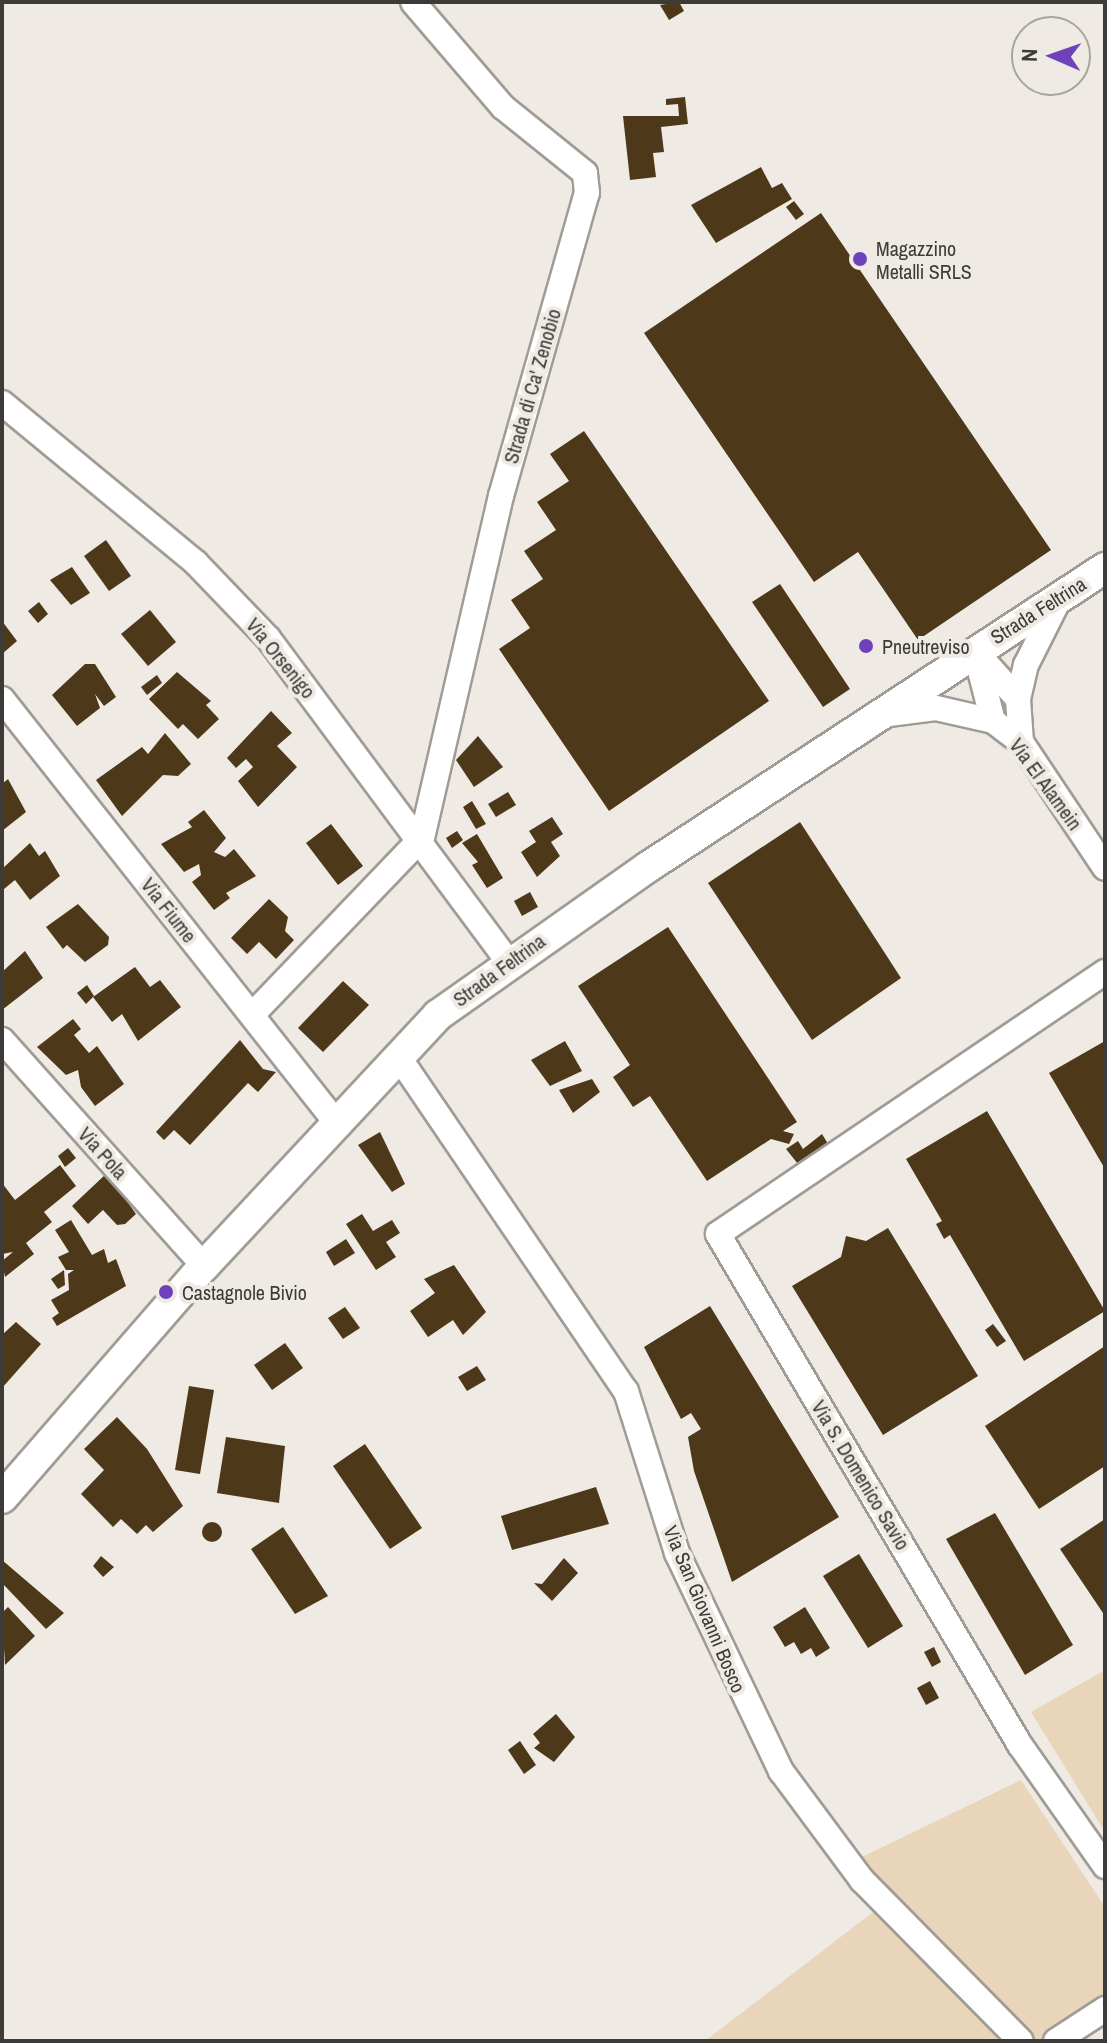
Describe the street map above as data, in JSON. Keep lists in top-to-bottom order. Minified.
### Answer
{"streets":{"main road":["Strada Feltrina"],"street":["Strada di Ca' Zenobio","Via Orsenigo","Via El Alamein","Via Fiume","Via Pola","Via S. Domenico Savio","Via San Giovanni Bosco"]},"crossings":[["Strada di Ca' Zenobio","Via Orsenigo"],["Strada Feltrina","Via Orsenigo"],["Strada Feltrina","Via El Alamein"],["Strada Feltrina","Via Fiume"],["Strada Feltrina","Via Pola"],["Strada Feltrina","Via San Giovanni Bosco"]],"places":["Magazzino Metalli SRLS","Pneutreviso","Castagnole Bivio"],"north":"left"}
